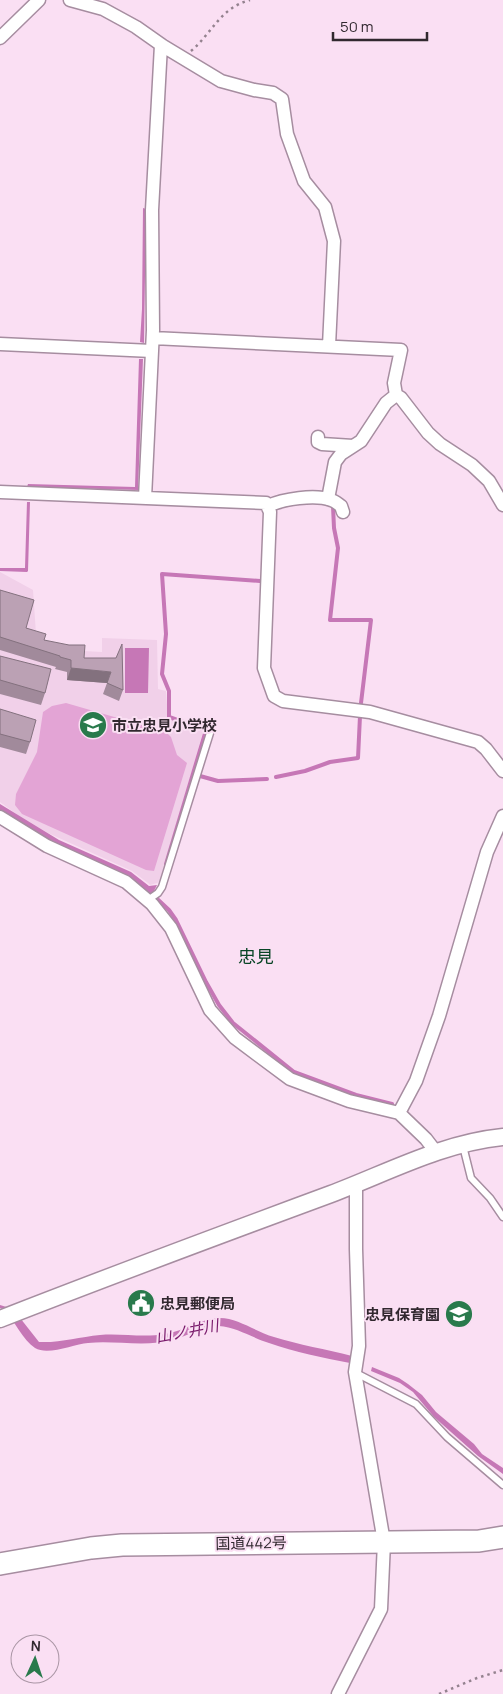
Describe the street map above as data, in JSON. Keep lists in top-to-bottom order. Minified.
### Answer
{"streets":{"highway":["国道442号"]},"districts":["忠見"],"water":["山ノ井川"],"places":{"school or university":["市立忠見小学校","忠見保育園"],"public building":["忠見郵便局"]},"scale_bar":"50 m","north":"top"}
